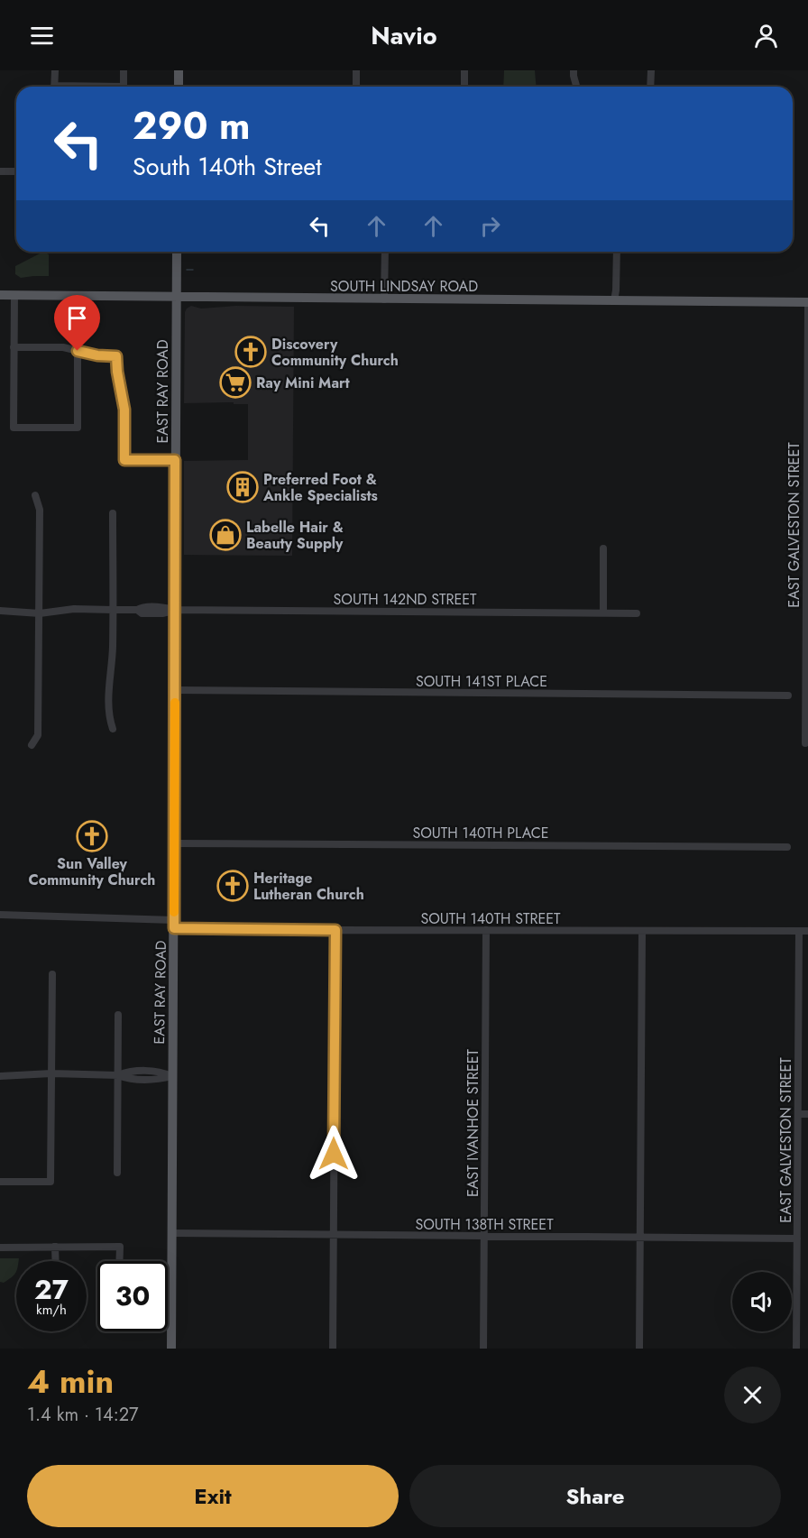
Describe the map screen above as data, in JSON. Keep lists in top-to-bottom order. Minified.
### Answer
{"streets":{"main road":["SOUTH LINDSAY ROAD","EAST RAY ROAD"],"street":["EAST GALVESTON STREET","SOUTH 142ND STREET","SOUTH 141ST PLACE","SOUTH 140TH PLACE","SOUTH 140TH STREET","EAST IVANHOE STREET","SOUTH 138TH STREET"]},"crossings":[["SOUTH LINDSAY ROAD","EAST RAY ROAD"],["SOUTH LINDSAY ROAD","EAST GALVESTON STREET"],["EAST RAY ROAD","SOUTH 142ND STREET"],["EAST RAY ROAD","SOUTH 141ST PLACE"],["EAST RAY ROAD","SOUTH 140TH PLACE"],["EAST RAY ROAD","SOUTH 140TH STREET"],["EAST RAY ROAD","SOUTH 138TH STREET"],["EAST GALVESTON STREET","SOUTH 140TH STREET"],["EAST GALVESTON STREET","SOUTH 138TH STREET"],["SOUTH 140TH STREET","EAST IVANHOE STREET"],["EAST IVANHOE STREET","SOUTH 138TH STREET"]],"places":{"church":["Discovery Community Church","Sun Valley Community Church","Heritage Lutheran Church"],"supermarket":["Ray Mini Mart"],"building":["Preferred Foot & Ankle Specialists"],"shop":["Labelle Hair & Beauty Supply"]},"page":{"header":"Navio","turn":["290 m","South 140th Street"],"speed":"27 km/h","limit":"30","heading":["4 min","1.4 km · 14:27"],"buttons":["Exit","Share"]}}
